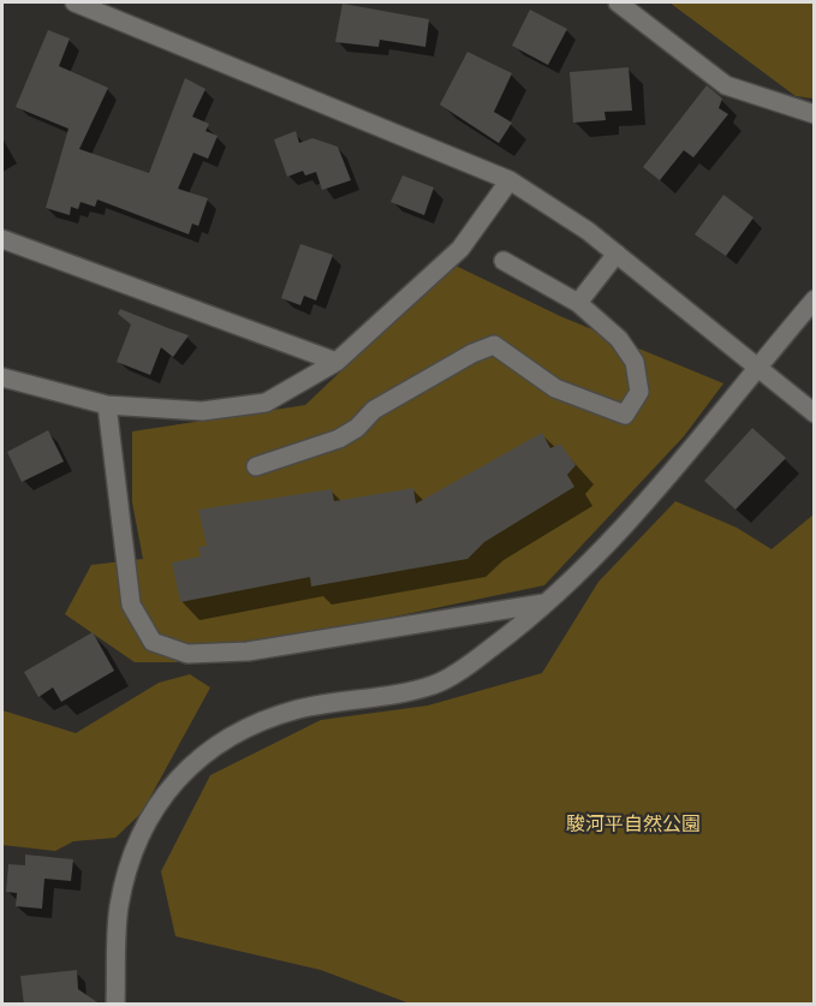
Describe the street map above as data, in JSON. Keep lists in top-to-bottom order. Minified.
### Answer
{"parks":["駿河平自然公園"]}
